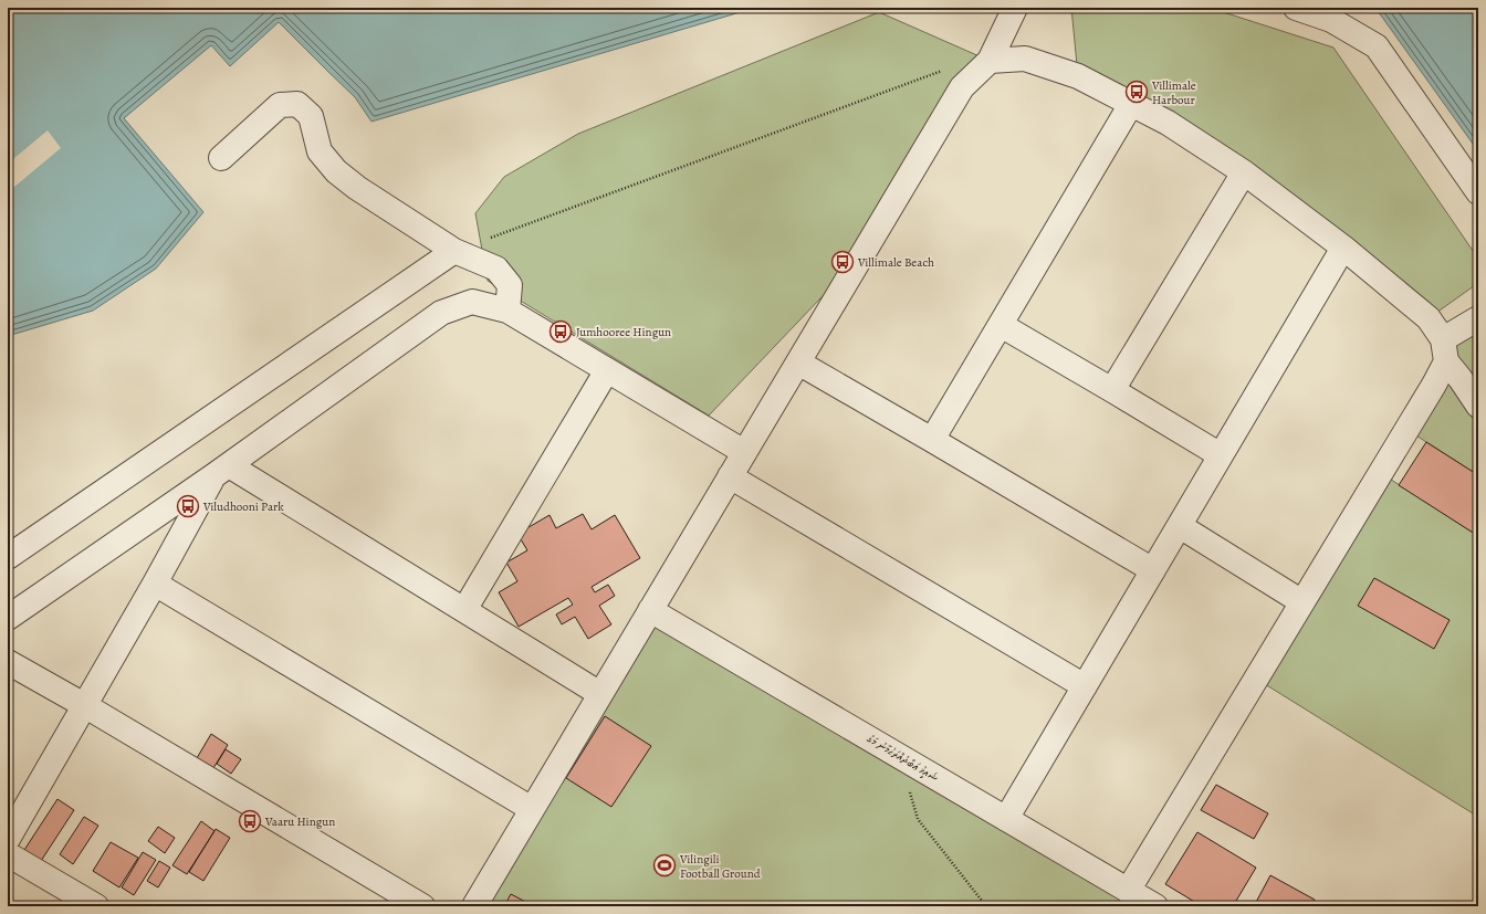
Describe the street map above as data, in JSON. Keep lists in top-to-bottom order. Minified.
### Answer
{"streets":{"street":["ޝައިިޚު ޢަބްދުއްރަޙުމާނު މަގު"]},"places":{"bus stop":["Villimale Harbour","Villimale Beach","Jumhooree Hingun","Viludhooni Park","Vaaru Hingun"],"sports":["Vilingili Football Ground"]}}
